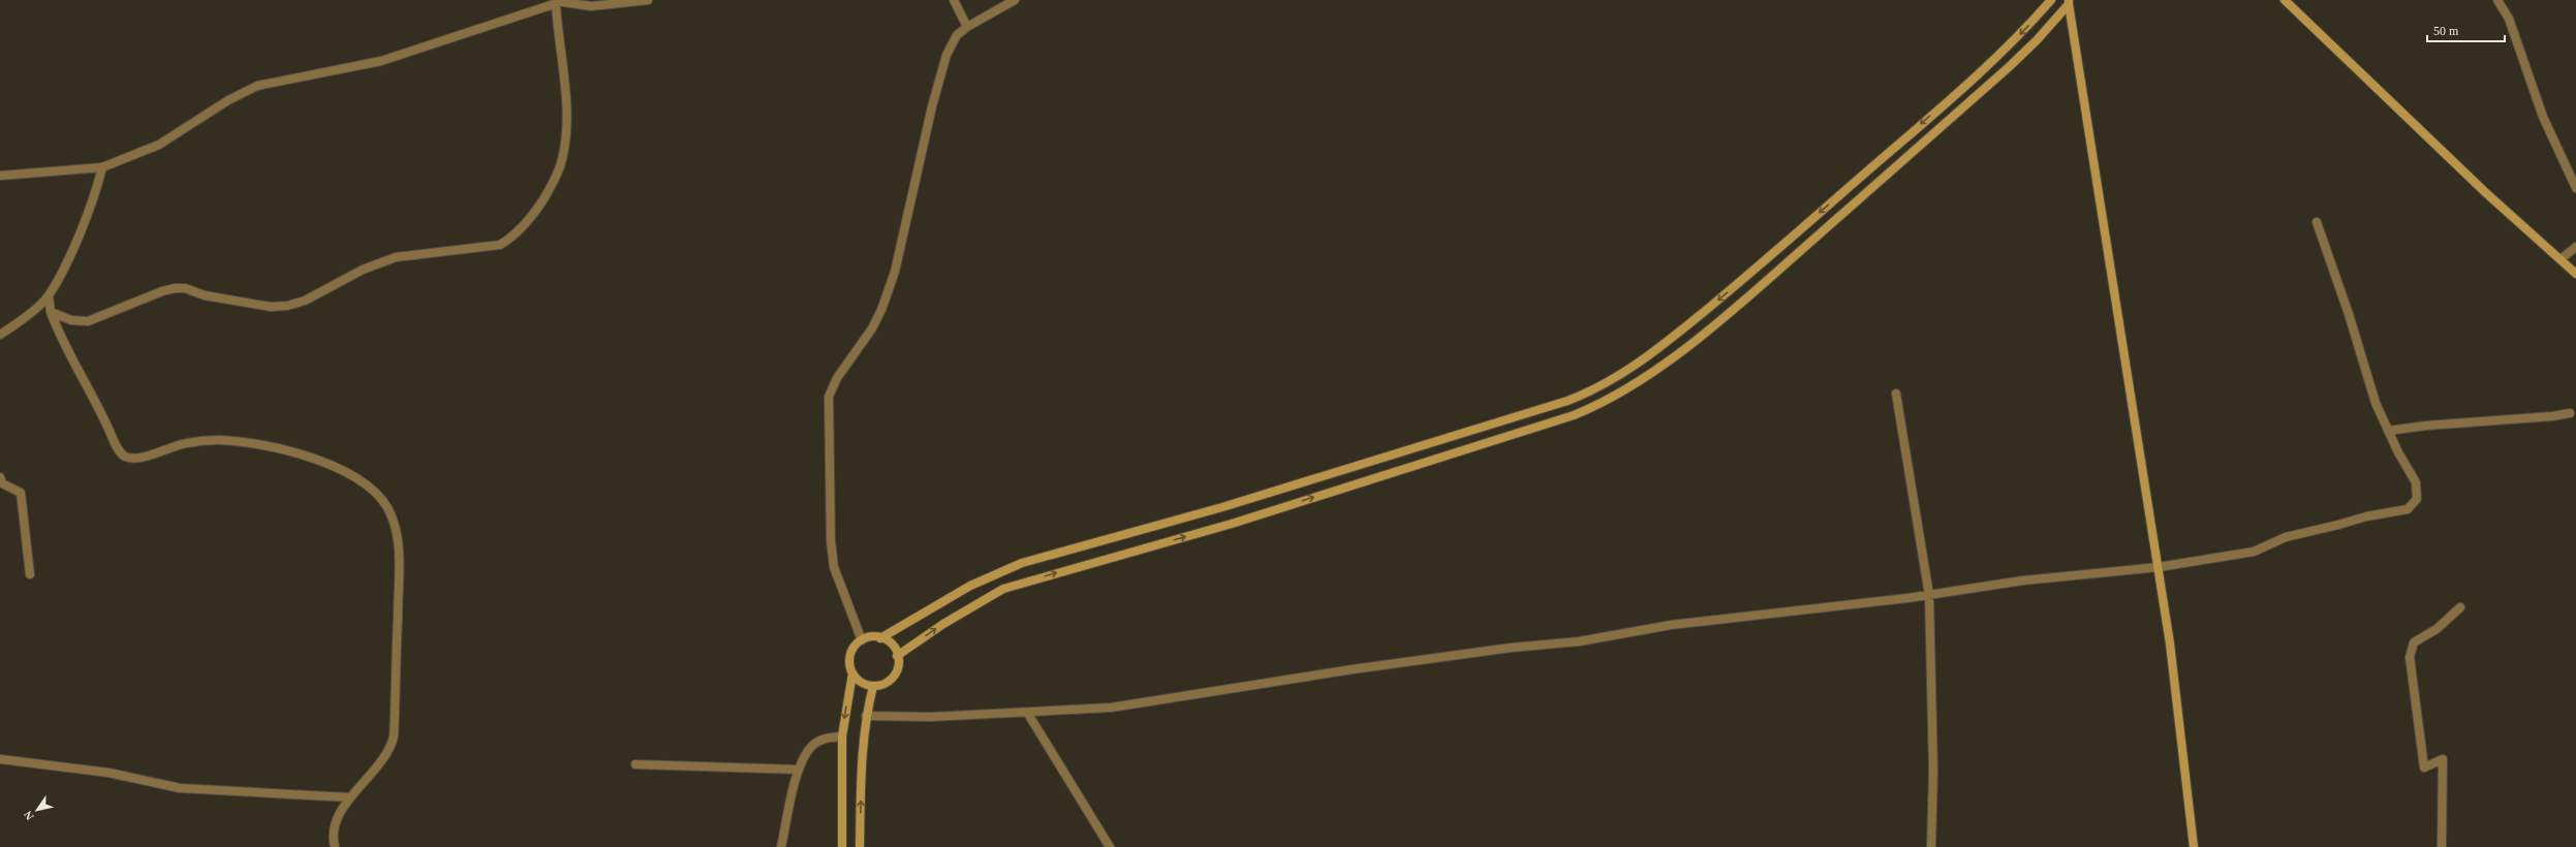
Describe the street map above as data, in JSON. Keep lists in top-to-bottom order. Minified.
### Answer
{"scale_bar":"50 m","north":"bottom left"}
